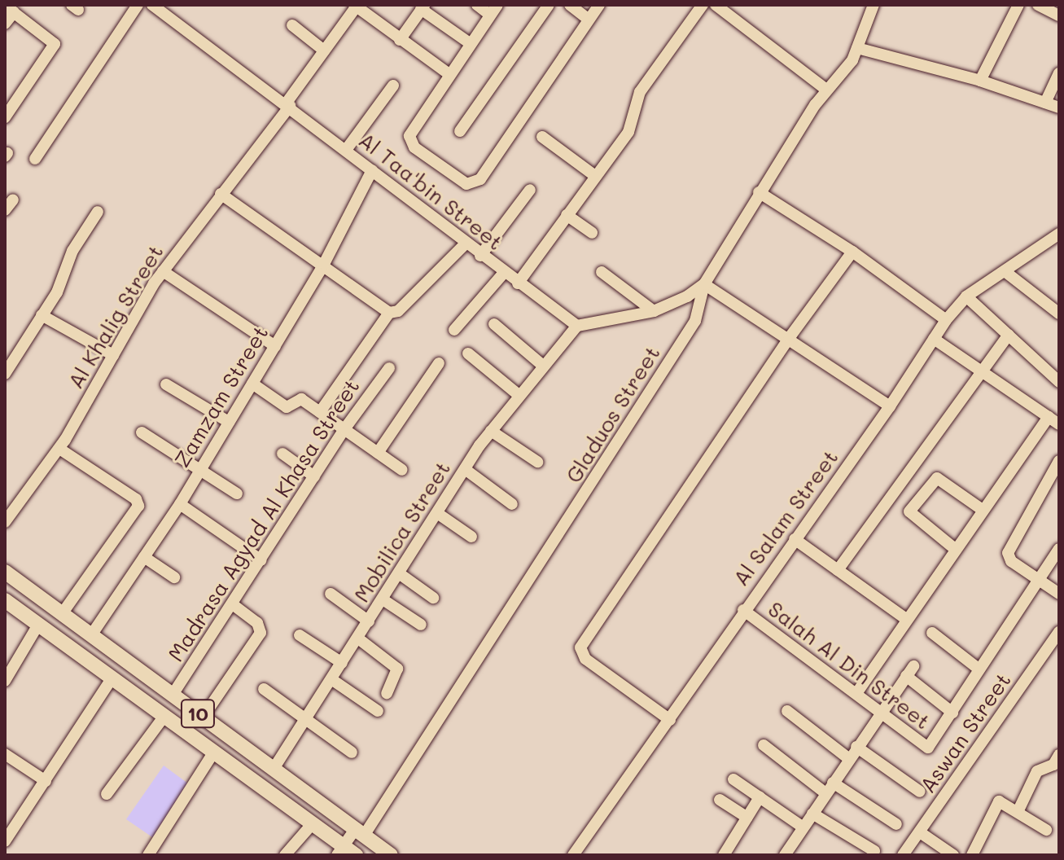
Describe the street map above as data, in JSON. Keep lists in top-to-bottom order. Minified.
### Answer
{"streets":{"main road":["10"],"street":["Al Taa'bin Street","Al Khalig Street","Zamzam Street","Gladuos Street","Al Salam Street","Madrasa Agyad Al Khasa Street","Mobilica Street","Salah Al Din Street","Aswan Street"]},"crossings":[["Al Taa'bin Street","Al Khalig Street"],["Al Taa'bin Street","Zamzam Street"],["Al Taa'bin Street","Mobilica Street"],["Zamzam Street","10"],["Gladuos Street","10"],["Al Salam Street","Salah Al Din Street"],["Madrasa Agyad Al Khasa Street","10"],["Mobilica Street","10"]]}
